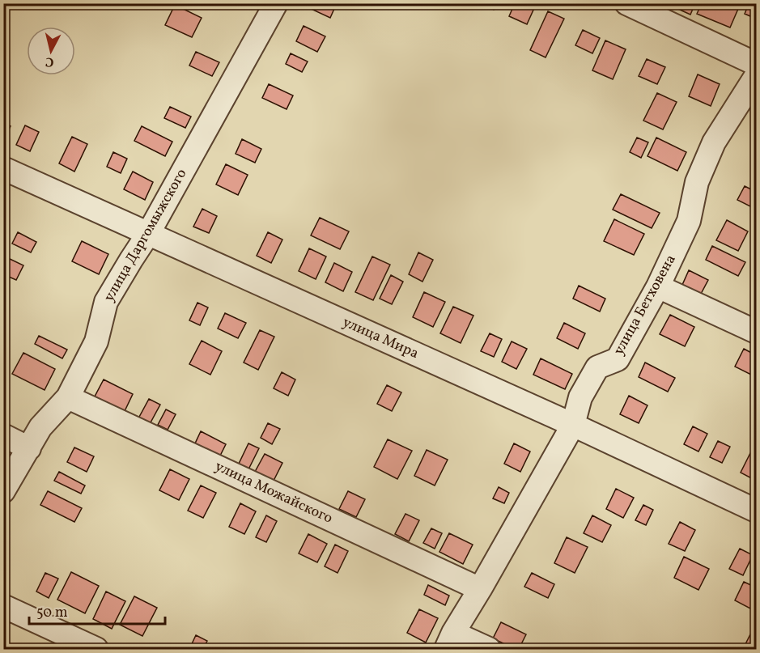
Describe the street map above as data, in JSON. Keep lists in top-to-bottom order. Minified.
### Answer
{"streets":{"street":["улица Даргомыжского","улица Бетховена","улица Мира","улица Можайского"]},"crossings":[["улица Даргомыжского","улица Мира"],["улица Даргомыжского","улица Можайского"],["улица Бетховена","улица Мира"],["улица Бетховена","улица Можайского"]],"scale_bar":"50 m","north":"bottom"}
